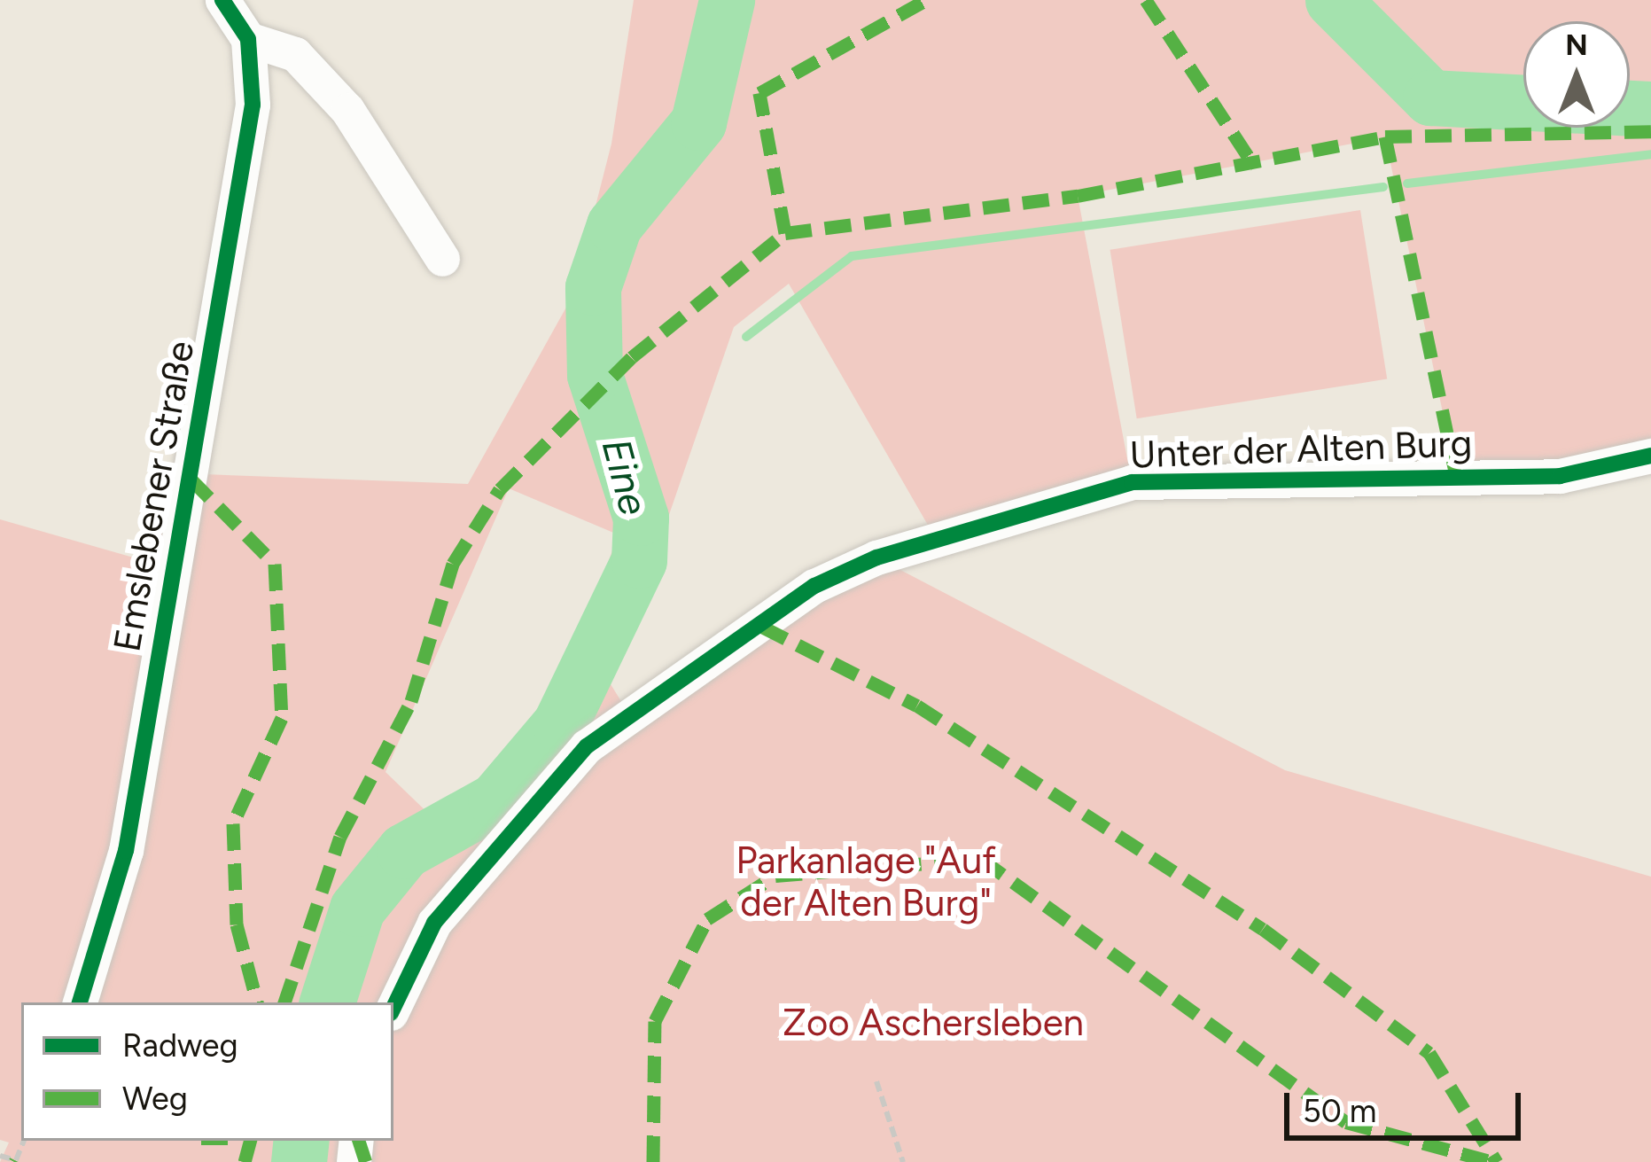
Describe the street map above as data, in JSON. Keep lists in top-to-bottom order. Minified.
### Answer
{"streets":{"street":["Unter der Alten Burg","Emslebener Straße"]},"water":["Eine"],"parks":["Parkanlage \"Auf der Alten Burg\"","Zoo Aschersleben"],"legend":["Radweg","Weg"],"scale_bar":"50 m","north":"top"}
